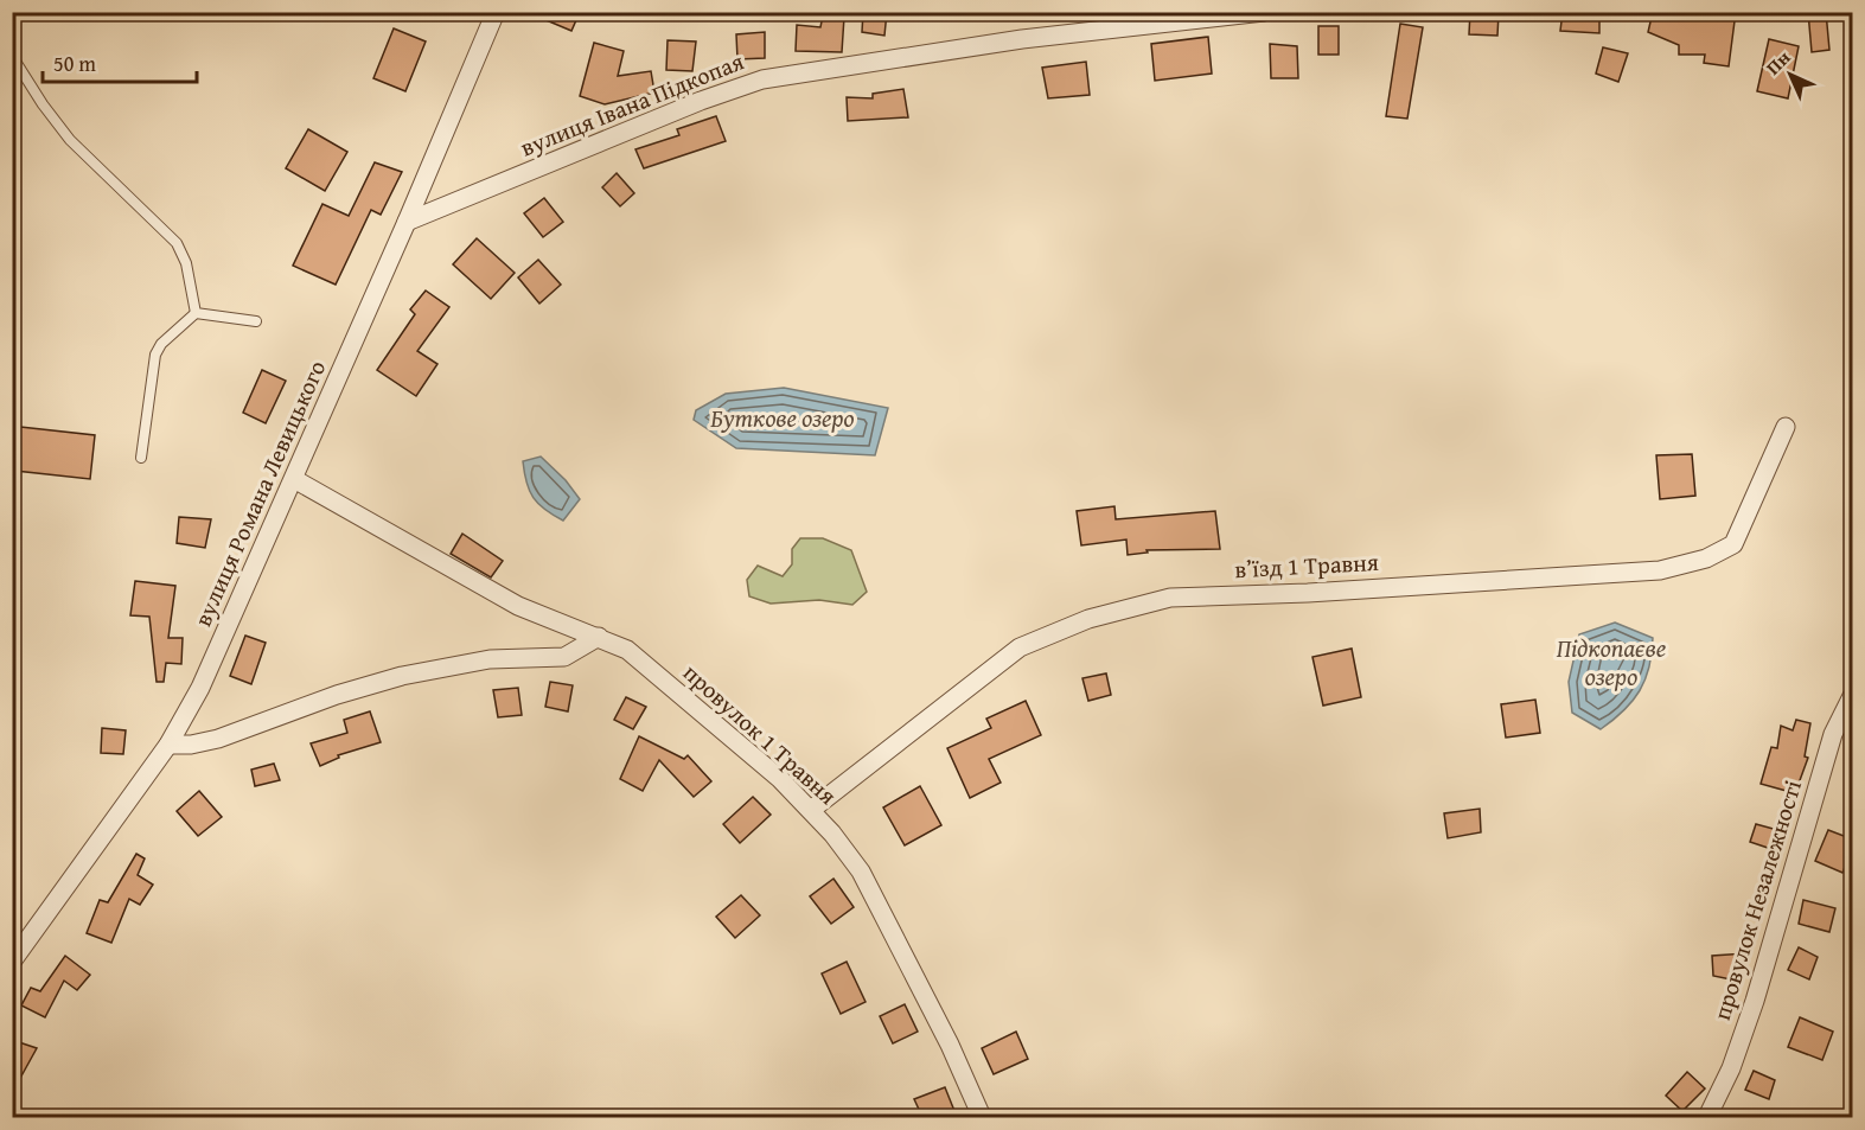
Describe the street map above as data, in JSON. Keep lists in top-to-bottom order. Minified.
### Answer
{"streets":{"street":["вулиця Івана Підкопая","вулиця Романа Левицького","в’їзд 1 Травня","провулок 1 Травня","провулок Незалежності"]},"crossings":[["вулиця Івана Підкопая","вулиця Романа Левицького"],["вулиця Романа Левицького","провулок 1 Травня"],["в’їзд 1 Травня","провулок 1 Травня"]],"water":["Буткове озеро","Підкопаєве озеро"],"scale_bar":"50 m","north":"top left"}
